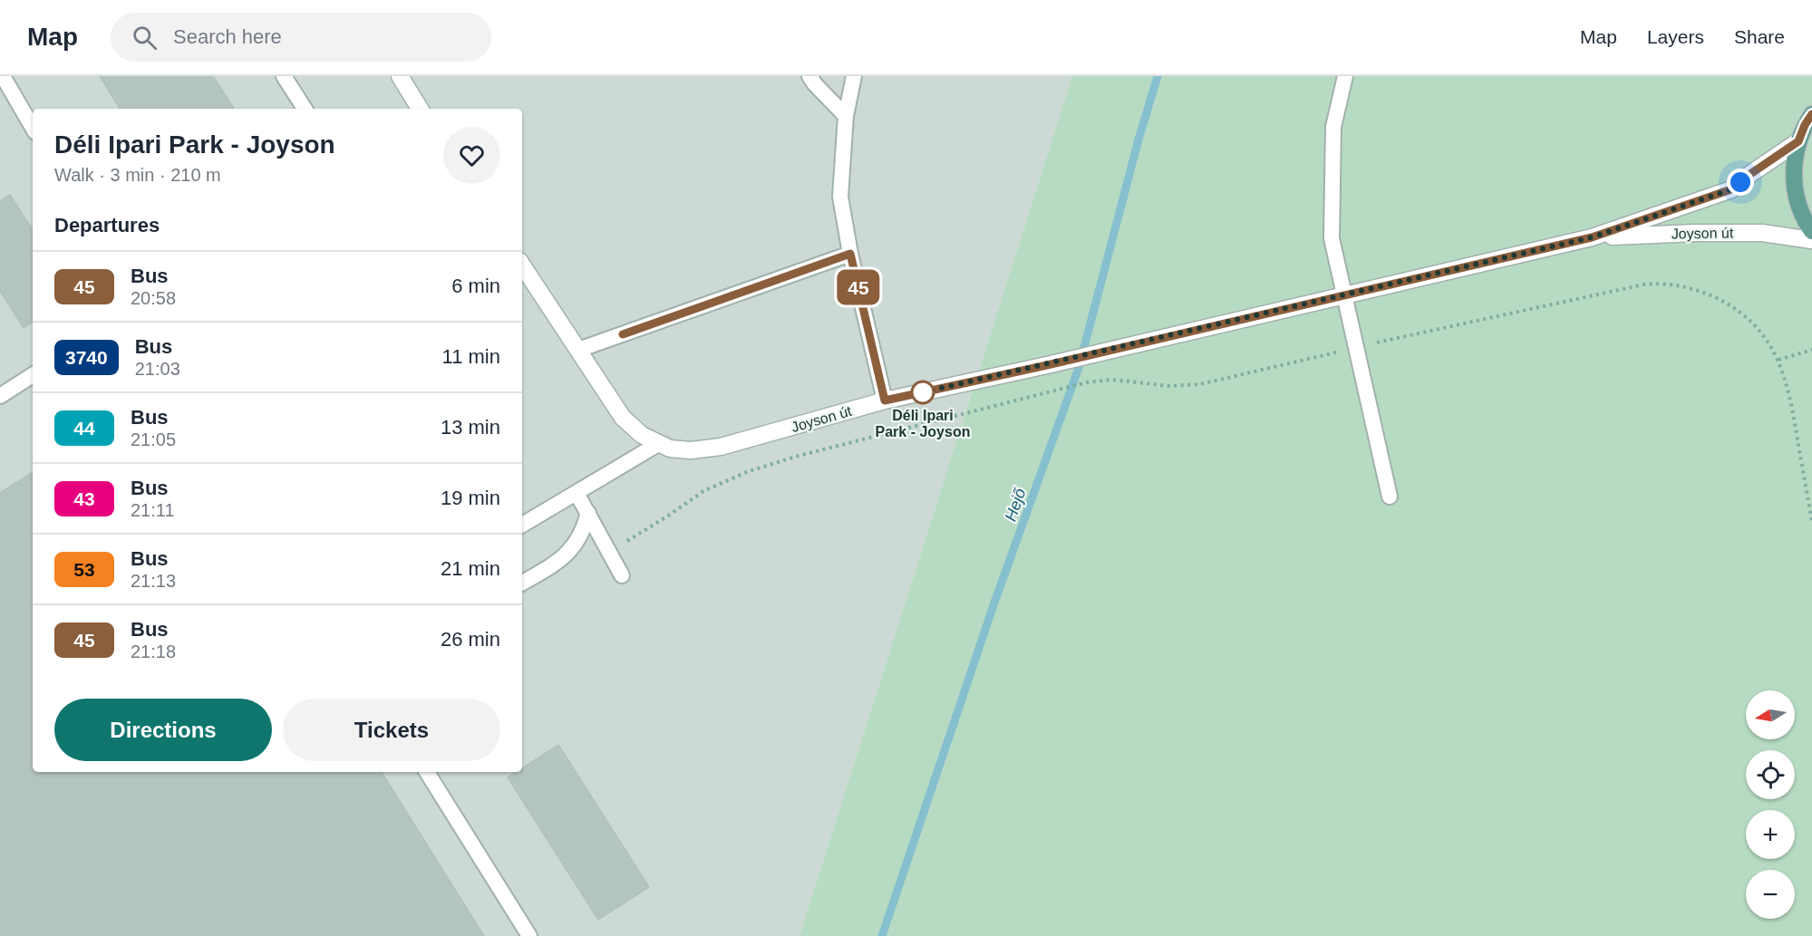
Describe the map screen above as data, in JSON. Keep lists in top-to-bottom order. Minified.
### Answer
{"streets":{"street":["Joyson út"]},"water":["Hejő"],"places":["Déli Ipari Park - Joyson"],"lines":["bus line 45"],"north":"left","page":{"header":"Map","search":"Search here","nav":["Map","Layers","Share"],"on_map":"45","heading":[["Déli Ipari Park - Joyson","Walk · 3 min · 210 m"],"Departures"],"list":[{"mark":"45","name":"Bus","note":"20:58","value":"6 min"},{"mark":"3740","name":"Bus","note":"21:03","value":"11 min"},{"mark":"44","name":"Bus","note":"21:05","value":"13 min"},{"mark":"43","name":"Bus","note":"21:11","value":"19 min"},{"mark":"53","name":"Bus","note":"21:13","value":"21 min"},{"mark":"45","name":"Bus","note":"21:18","value":"26 min"}],"buttons":["Directions","Tickets"],"map_buttons":["+","−"]}}
